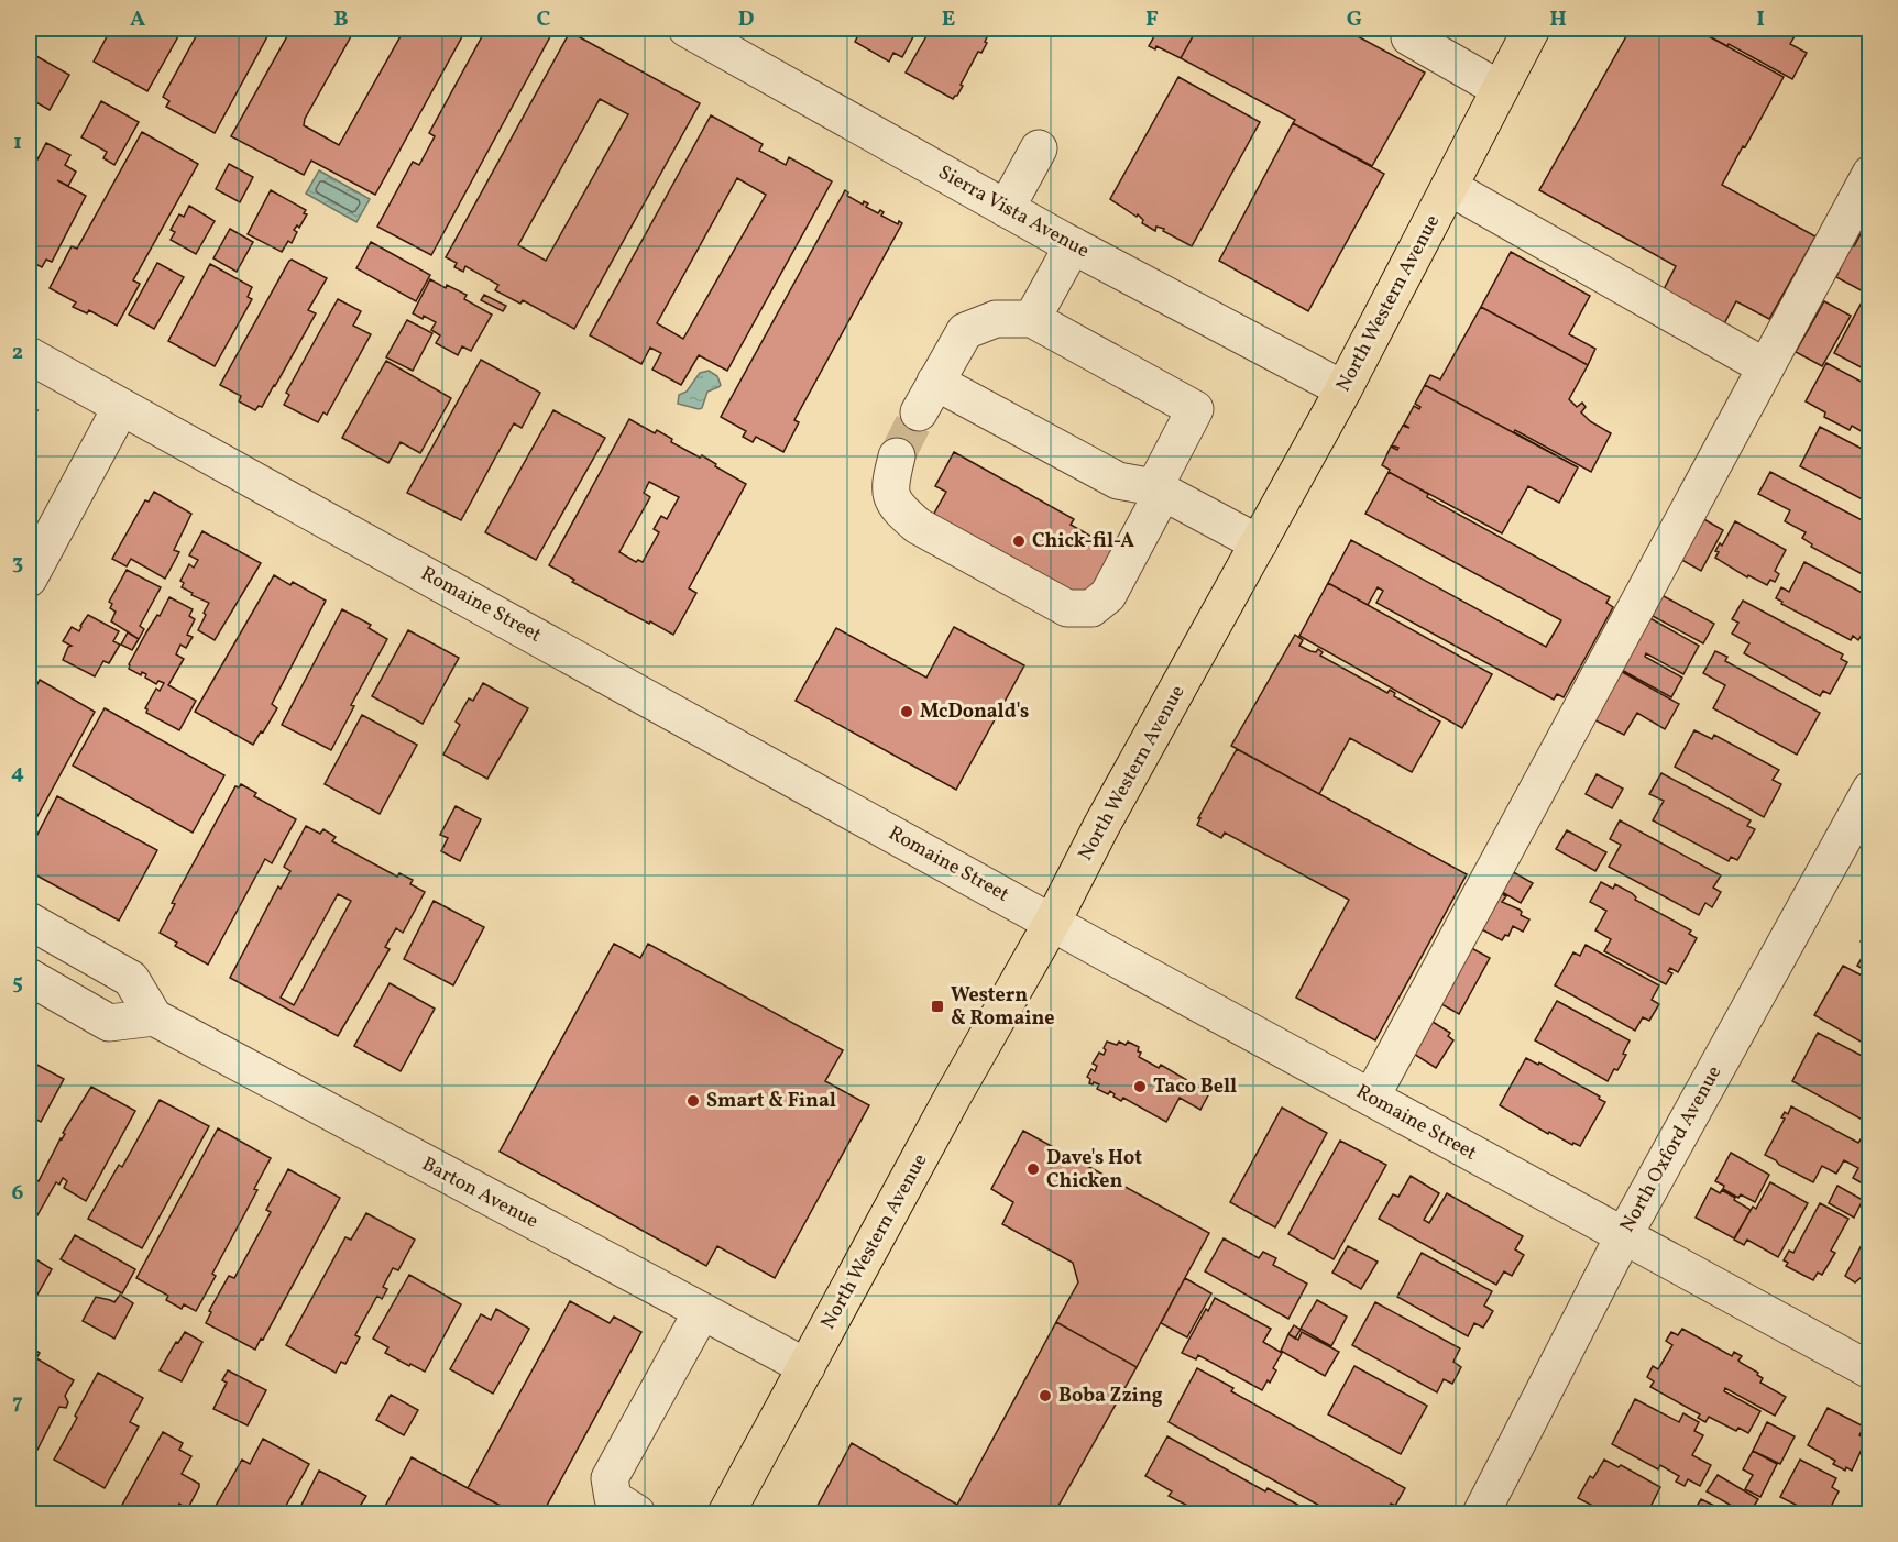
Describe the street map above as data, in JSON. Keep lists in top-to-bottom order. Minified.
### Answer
{"streets":{"main road":["North Western Avenue"],"street":["Sierra Vista Avenue","Romaine Street","North Oxford Avenue","Barton Avenue"]},"crossings":[["Sierra Vista Avenue","North Western Avenue"],["North Western Avenue","Romaine Street"],["North Western Avenue","Barton Avenue"],["Romaine Street","North Oxford Avenue"]],"places":{"other":["Chick-fil-A","McDonald's","Taco Bell","Smart & Final","Dave's Hot Chicken","Boba Zzing"],"transit":["Western & Romaine"]},"grid":{"columns":["A","B","C","D","E","F","G","H","I"],"rows":["1","2","3","4","5","6","7"]}}
